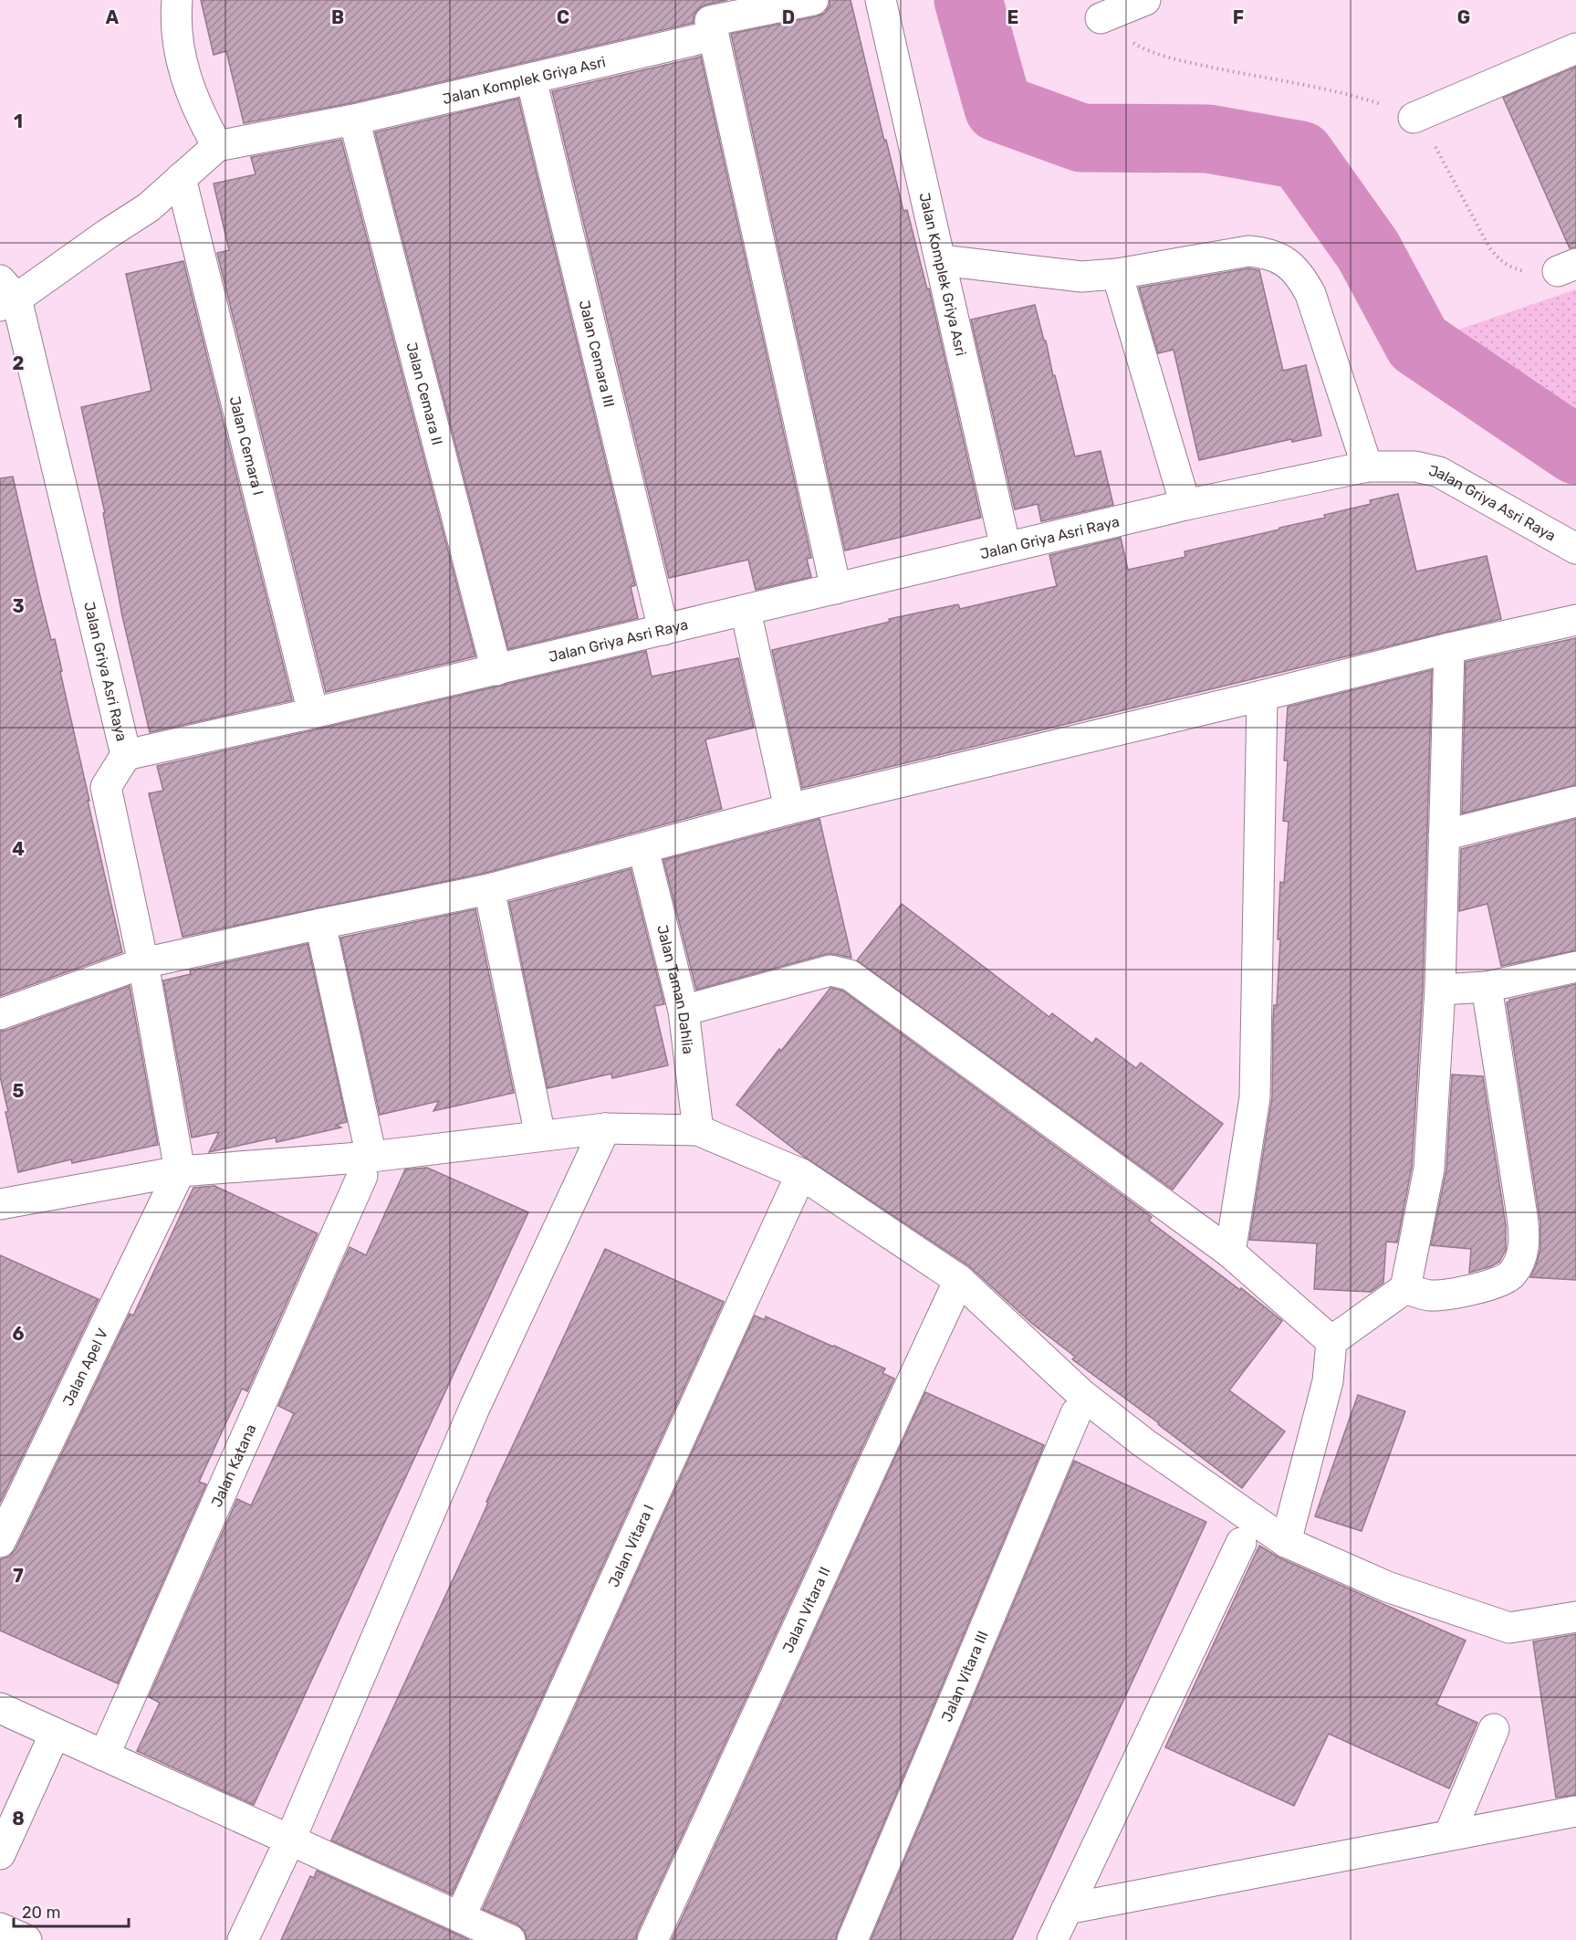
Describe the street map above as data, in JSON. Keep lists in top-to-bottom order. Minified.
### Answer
{"streets":{"street":["Jalan Komplek Griya Asri","Jalan Cemara III","Jalan Cemara II","Jalan Cemara I","Jalan Griya Asri Raya","Jalan Taman Dahlia","Jalan Apel V","Jalan Katana","Jalan Vitara I","Jalan Vitara II","Jalan Vitara III"]},"crossings":[["Jalan Komplek Griya Asri","Jalan Cemara III"],["Jalan Komplek Griya Asri","Jalan Cemara II"],["Jalan Komplek Griya Asri","Jalan Griya Asri Raya"],["Jalan Cemara III","Jalan Griya Asri Raya"],["Jalan Cemara II","Jalan Griya Asri Raya"],["Jalan Cemara I","Jalan Griya Asri Raya"]],"scale_bar":"20 m","grid":{"columns":["A","B","C","D","E","F","G"],"rows":["1","2","3","4","5","6","7","8"]}}
